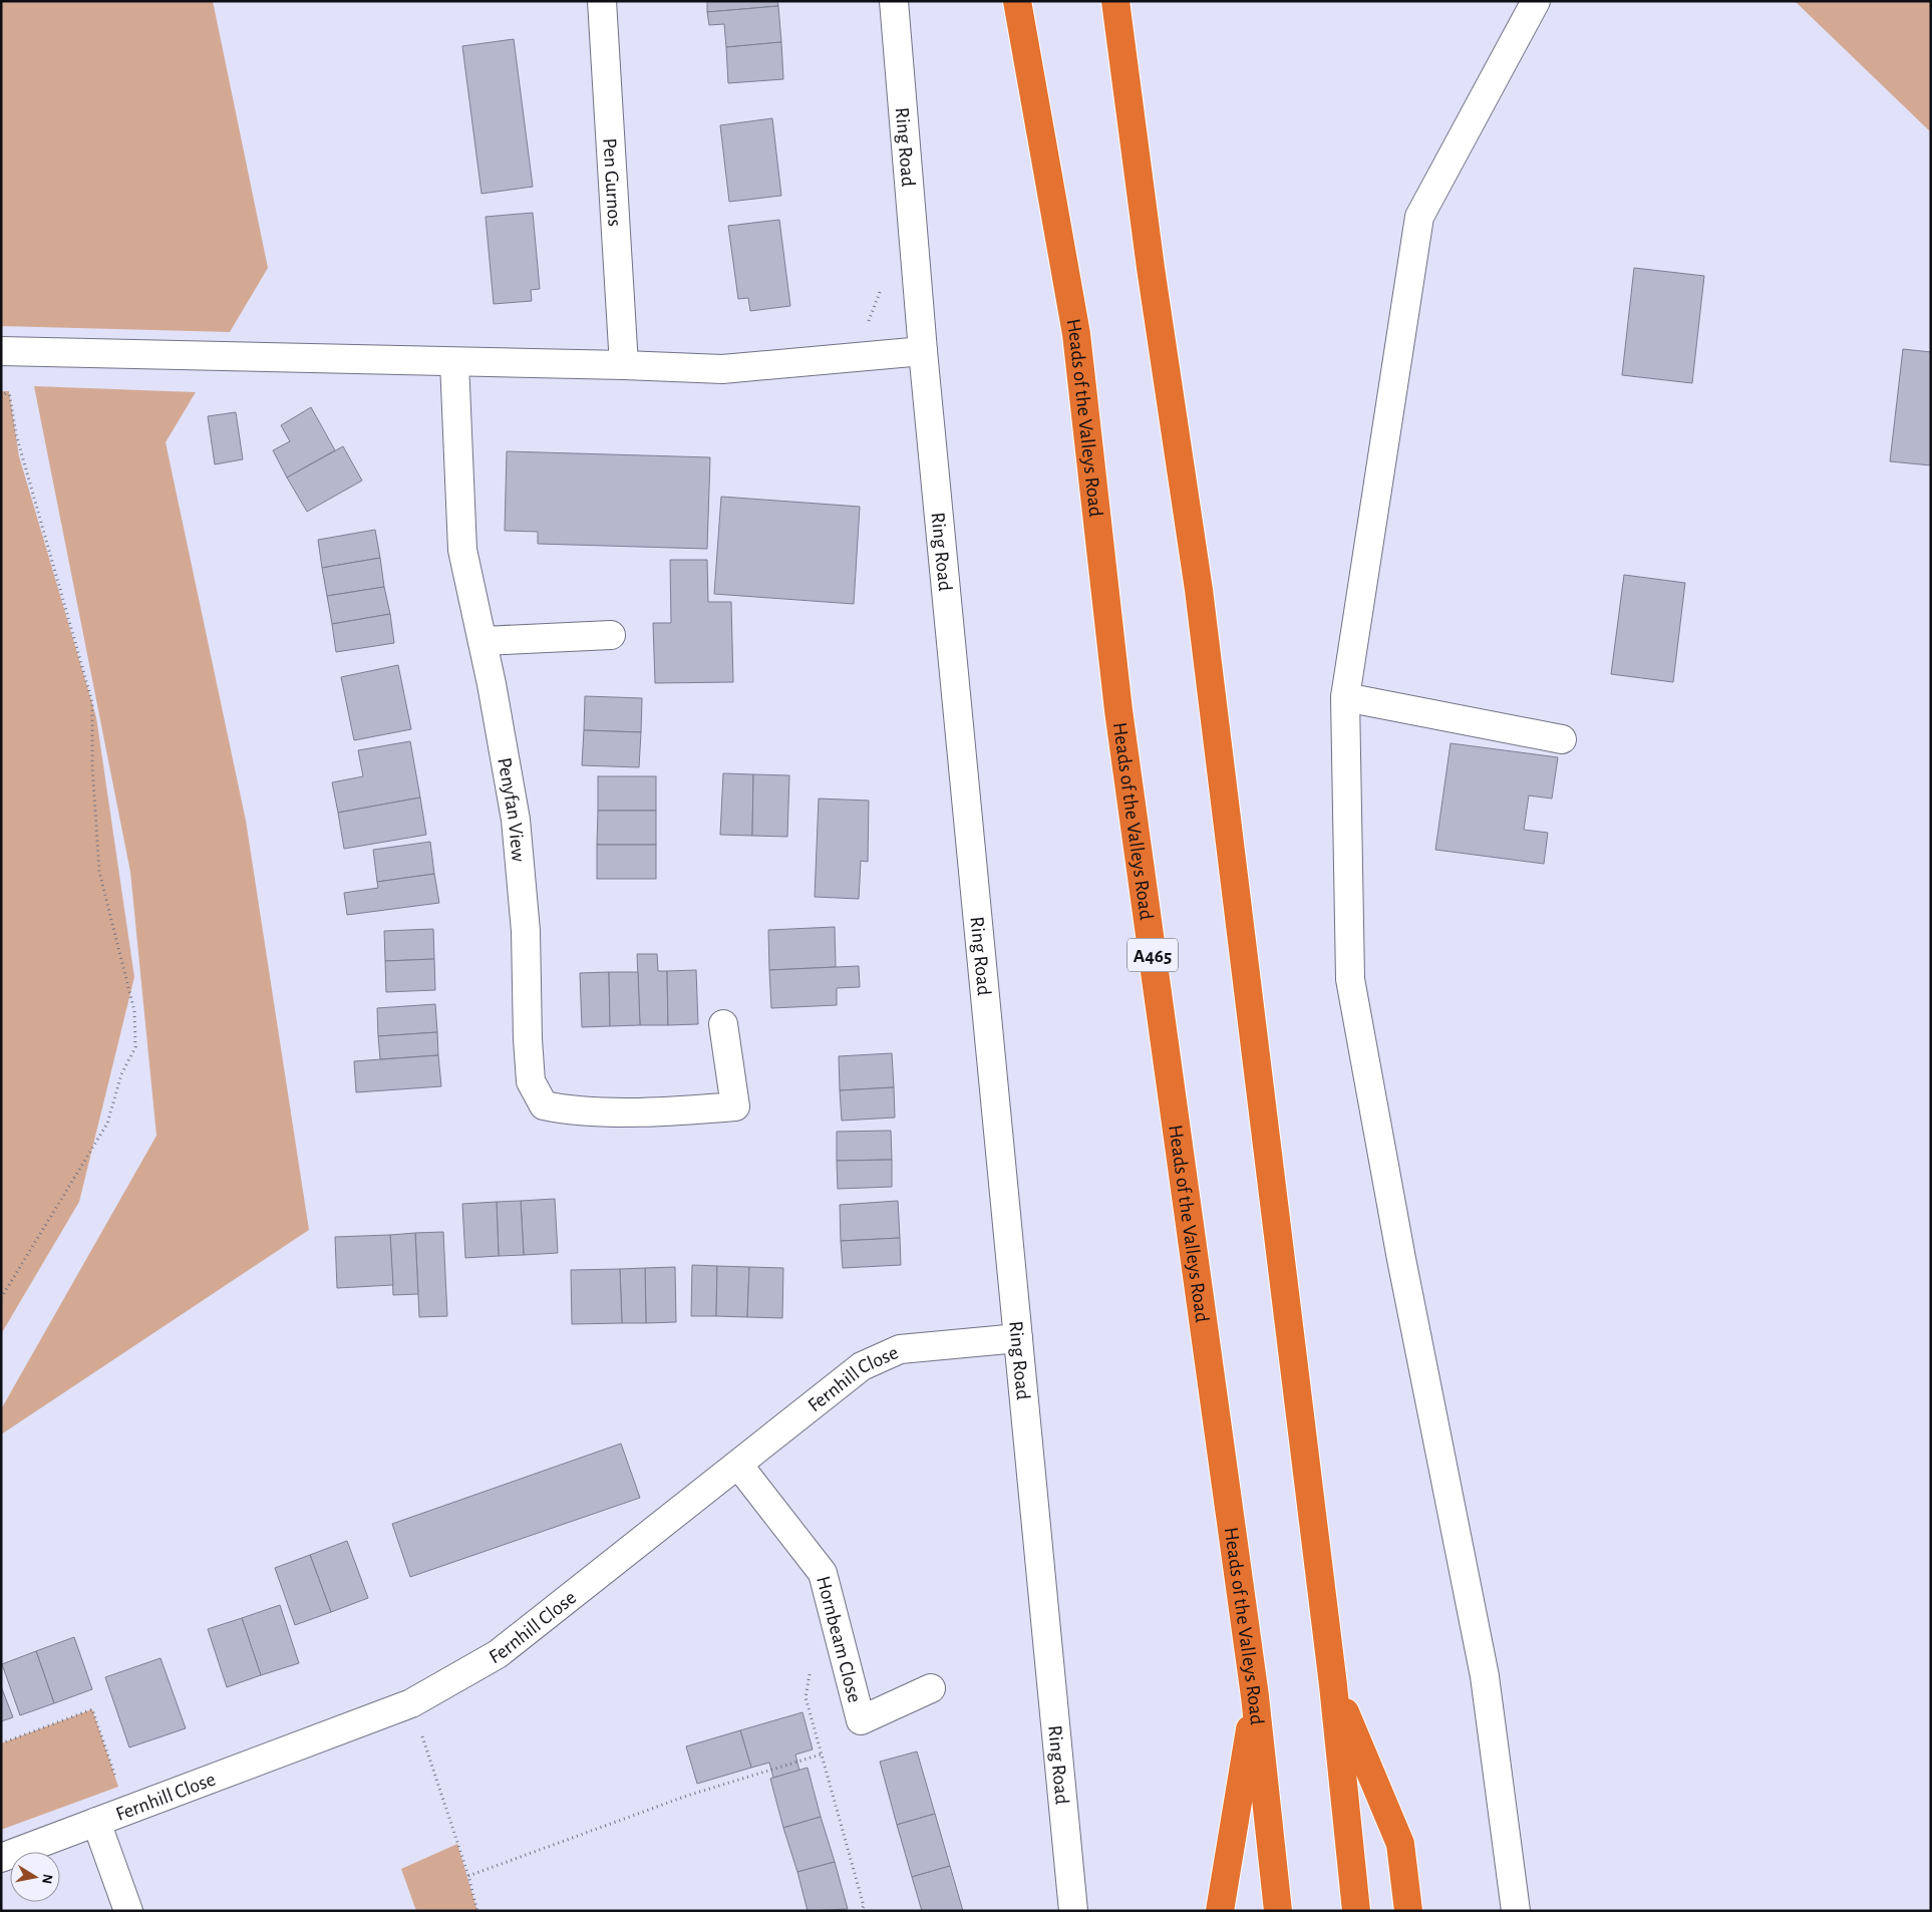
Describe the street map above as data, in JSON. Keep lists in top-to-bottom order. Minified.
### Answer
{"streets":{"highway":["Heads of the Valleys Road","A465"],"street":["Ring Road","Pen Gurnos","Penyfan View","Fernhill Close","Hornbeam Close"]},"crossings":[["Ring Road","Fernhill Close"],["Fernhill Close","Hornbeam Close"]],"north":"right"}
